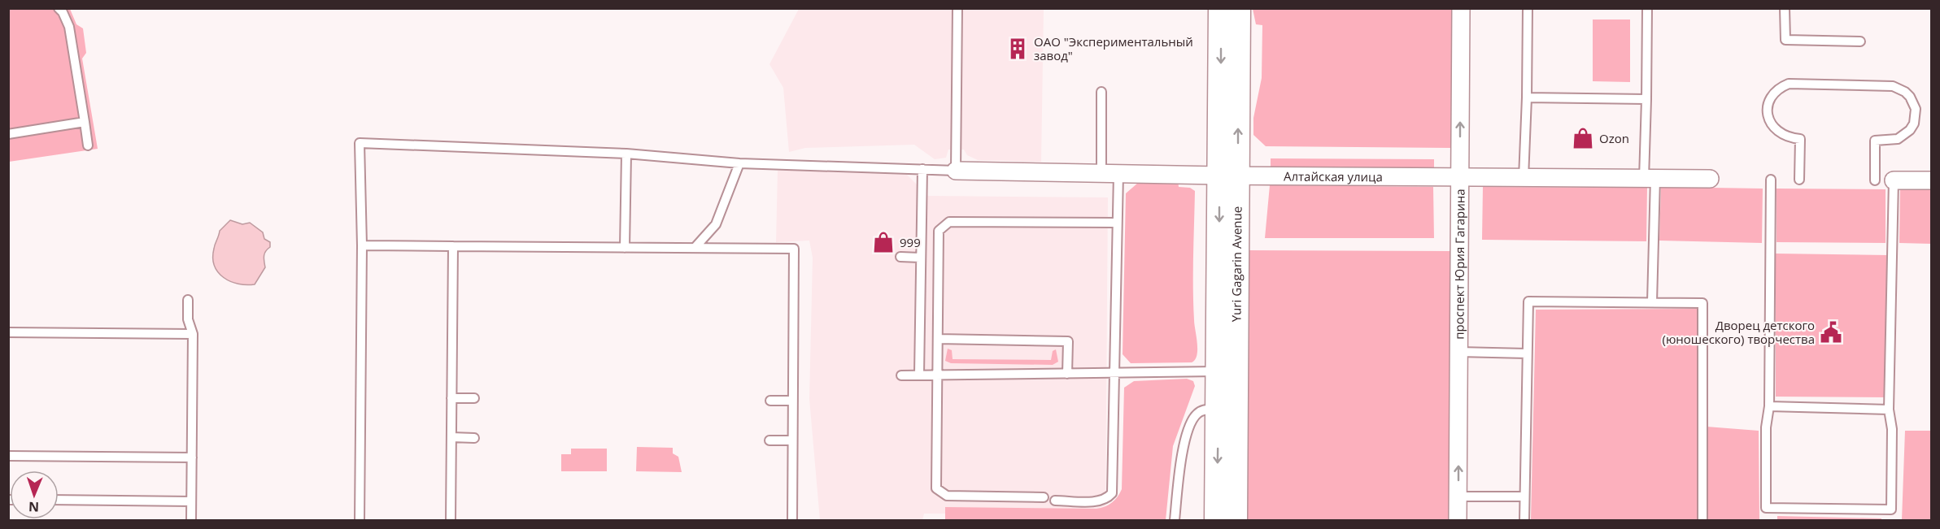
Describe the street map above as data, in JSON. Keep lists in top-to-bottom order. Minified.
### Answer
{"streets":{"main road":["Yuri Gagarin Avenue"],"street":["Алтайская улица","проспект Юрия Гагарина"]},"crossings":[["Алтайская улица","Yuri Gagarin Avenue"],["Алтайская улица","проспект Юрия Гагарина"]],"one_way":["проспект Юрия Гагарина"],"places":{"building":["ОАО \"Экспериментальный завод\""],"shop":["Ozon","999"],"public building":["Дворец детского (юношеского) творчества"]},"north":"bottom"}
